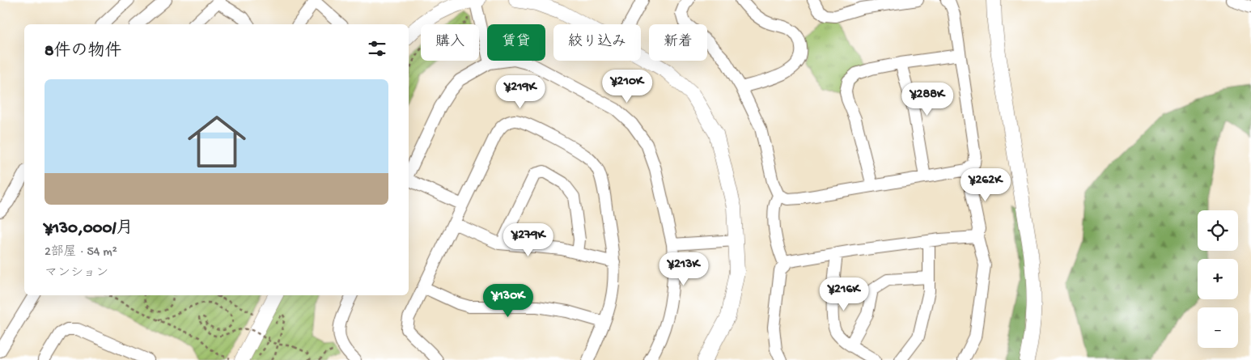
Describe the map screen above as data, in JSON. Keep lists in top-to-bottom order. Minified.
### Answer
{"page":{"chip":["購入","賃貸","絞り込み","新着"],"heading":"8件の物件","price":["¥210K","¥219K","¥288K","¥262K","¥279K","¥213K","¥216K","¥130K"],"list":[{"name":"¥130,000/月","note":"2部屋 · 54 m² · マンション"}],"map_buttons":["+","−"]}}
